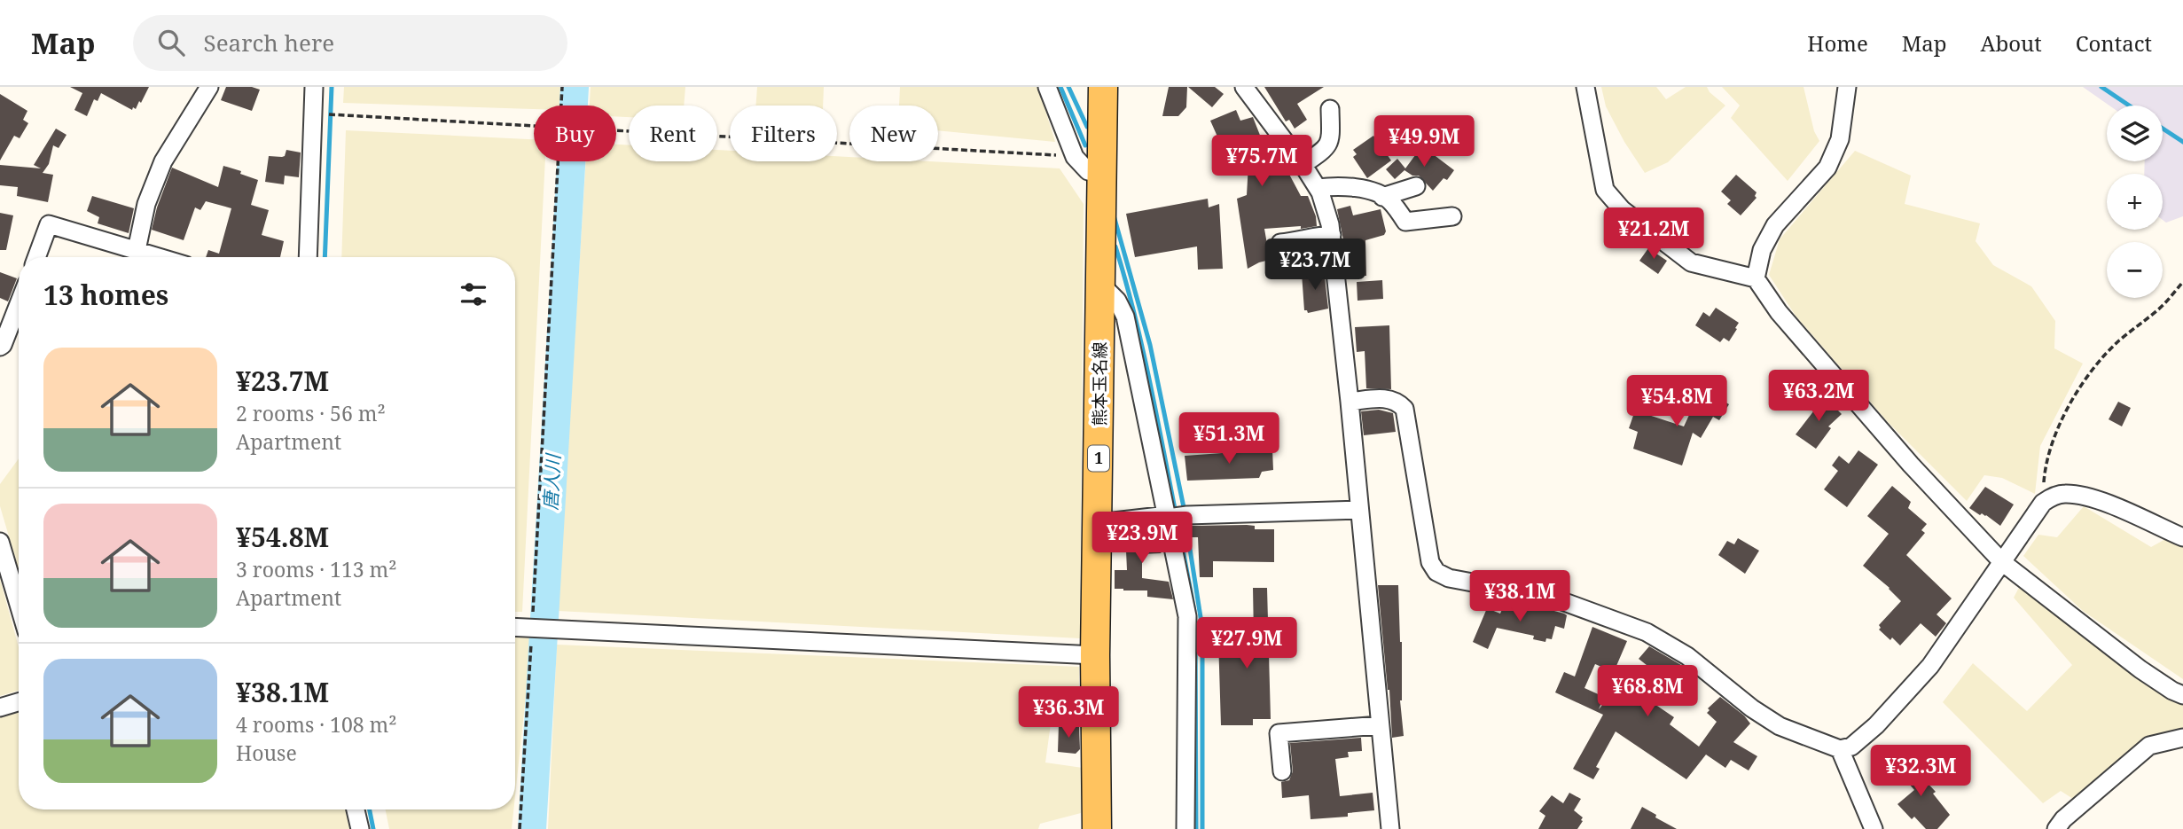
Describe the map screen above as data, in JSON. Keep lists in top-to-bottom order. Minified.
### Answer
{"streets":{"main road":["熊本玉名線","1"]},"water":["唐人川"],"page":{"header":"Map","search":"Search here","nav":["Home","Map","About","Contact"],"map_buttons":["+","−"],"chip":["Buy","Rent","Filters","New"],"price":["¥49.9M","¥75.7M","¥21.2M","¥23.7M","¥63.2M","¥54.8M","¥51.3M","¥23.9M","¥38.1M","¥27.9M","¥68.8M","¥36.3M","¥32.3M"],"heading":"13 homes","list":[{"name":"¥23.7M","note":"2 rooms · 56 m² · Apartment"},{"name":"¥54.8M","note":"3 rooms · 113 m² · Apartment"},{"name":"¥38.1M","note":"4 rooms · 108 m² · House"}]}}
